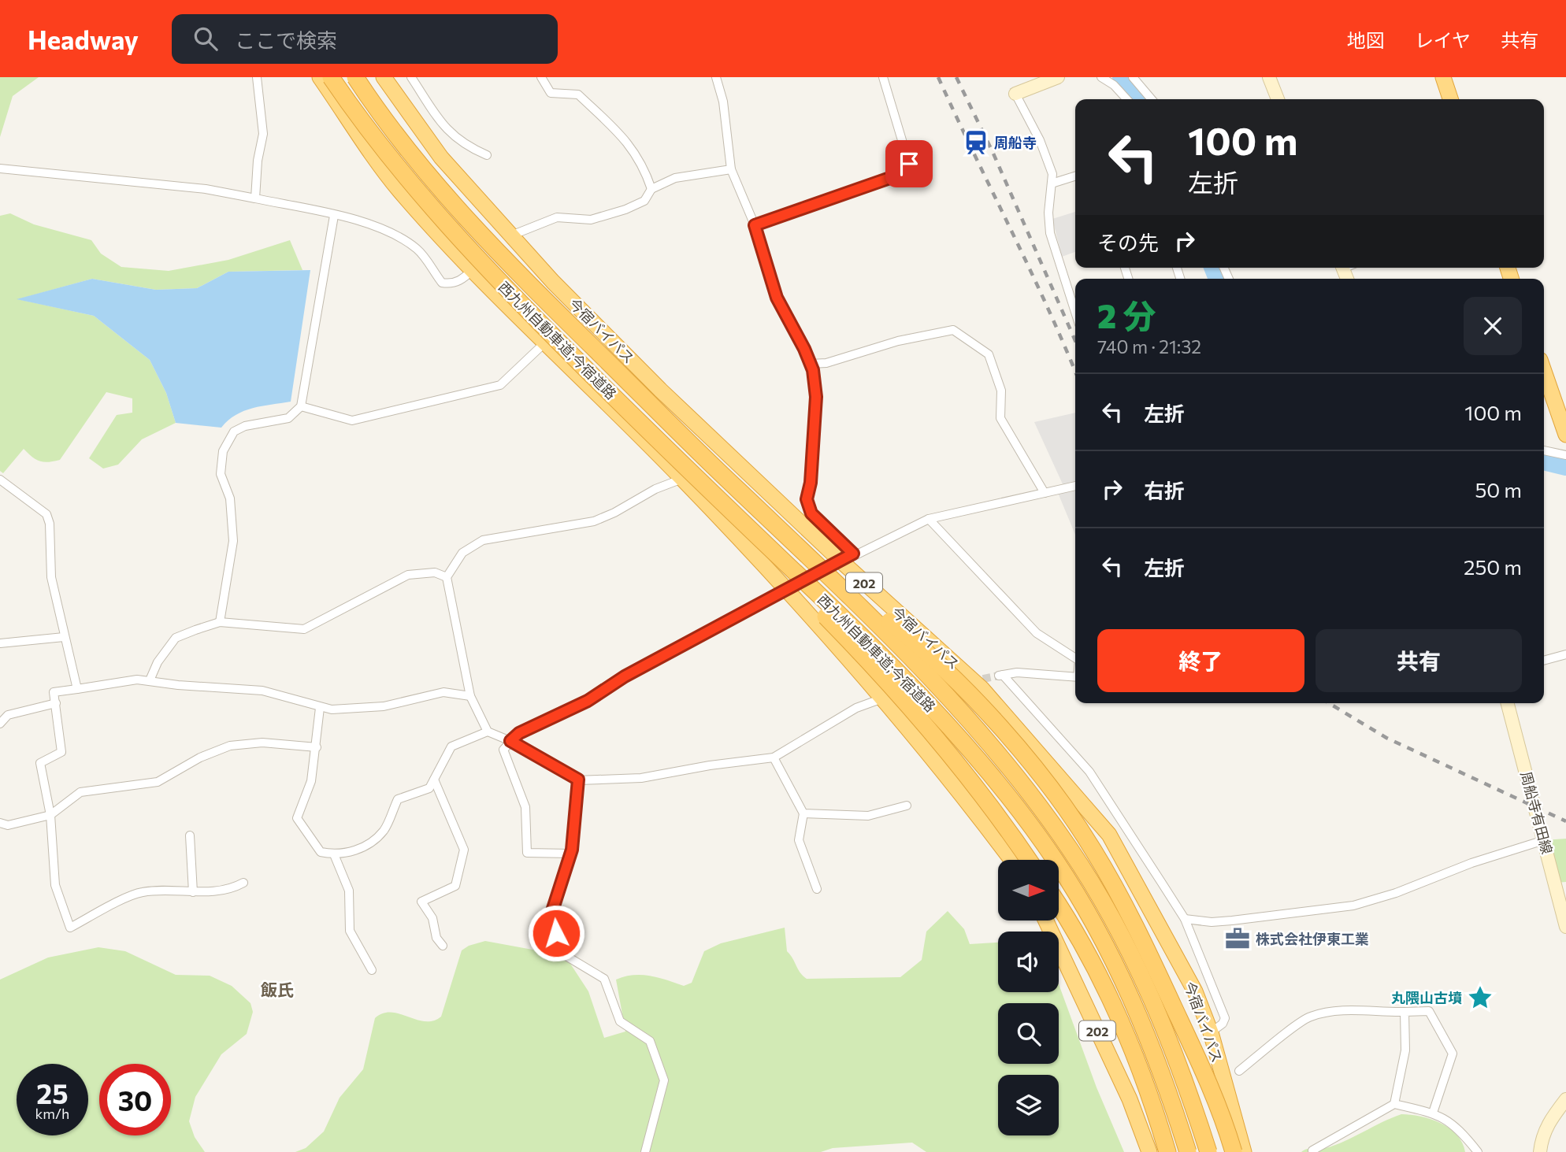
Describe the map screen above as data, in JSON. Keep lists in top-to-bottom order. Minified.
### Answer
{"streets":{"highway":["今宿バイパス","西九州自動車道;今宿道路","202"],"main road":["周船寺有田線"]},"districts":["飯氏"],"places":{"station":["周船寺"],"office":["株式会社伊東工業"],"place":["丸隈山古墳"]},"north":"right","page":{"header":"Headway","search":"ここで検索","nav":["地図","レイヤ","共有"],"turn":["100 m","左折"],"then":"その先","heading":["2 分","740 m · 21:32"],"list":[{"name":"左折","value":"100 m"},{"name":"右折","value":"50 m"},{"name":"左折","value":"250 m"}],"buttons":["終了","共有"],"speed":"25 km/h","limit":"30"}}
